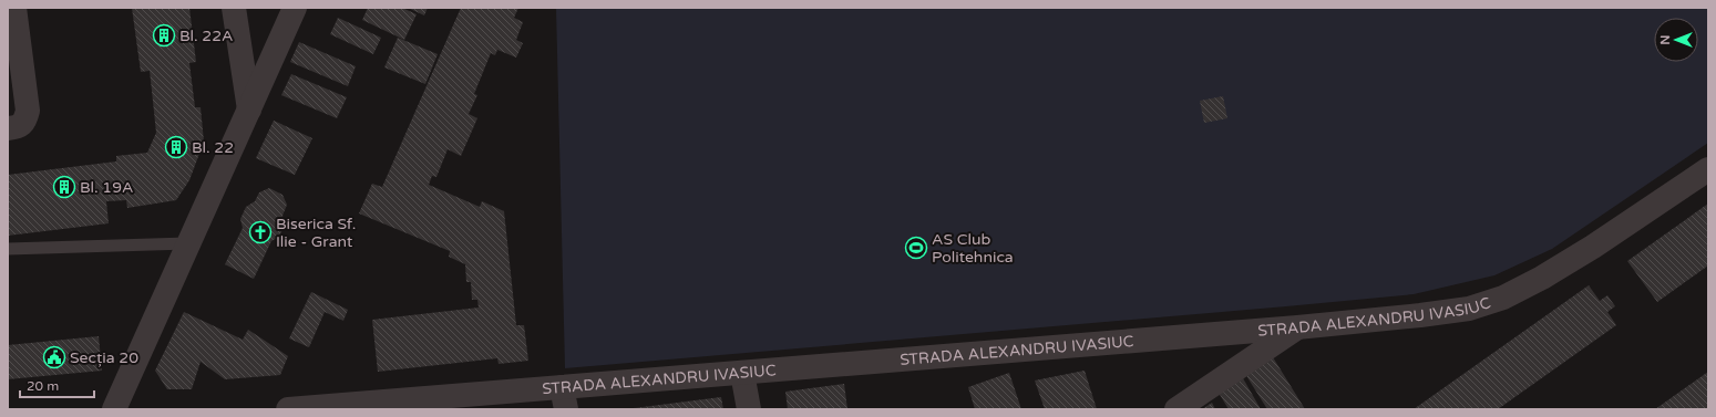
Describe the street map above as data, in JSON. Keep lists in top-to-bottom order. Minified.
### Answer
{"streets":{"street":["STRADA ALEXANDRU IVASIUC"]},"places":{"building":["Bl. 22A","Bl. 22","Bl. 19A"],"church":["Biserica Sf. Ilie - Grant"],"sports":["AS Club Politehnica"],"public building":["Secția 20"]},"scale_bar":"20 m","north":"left"}
